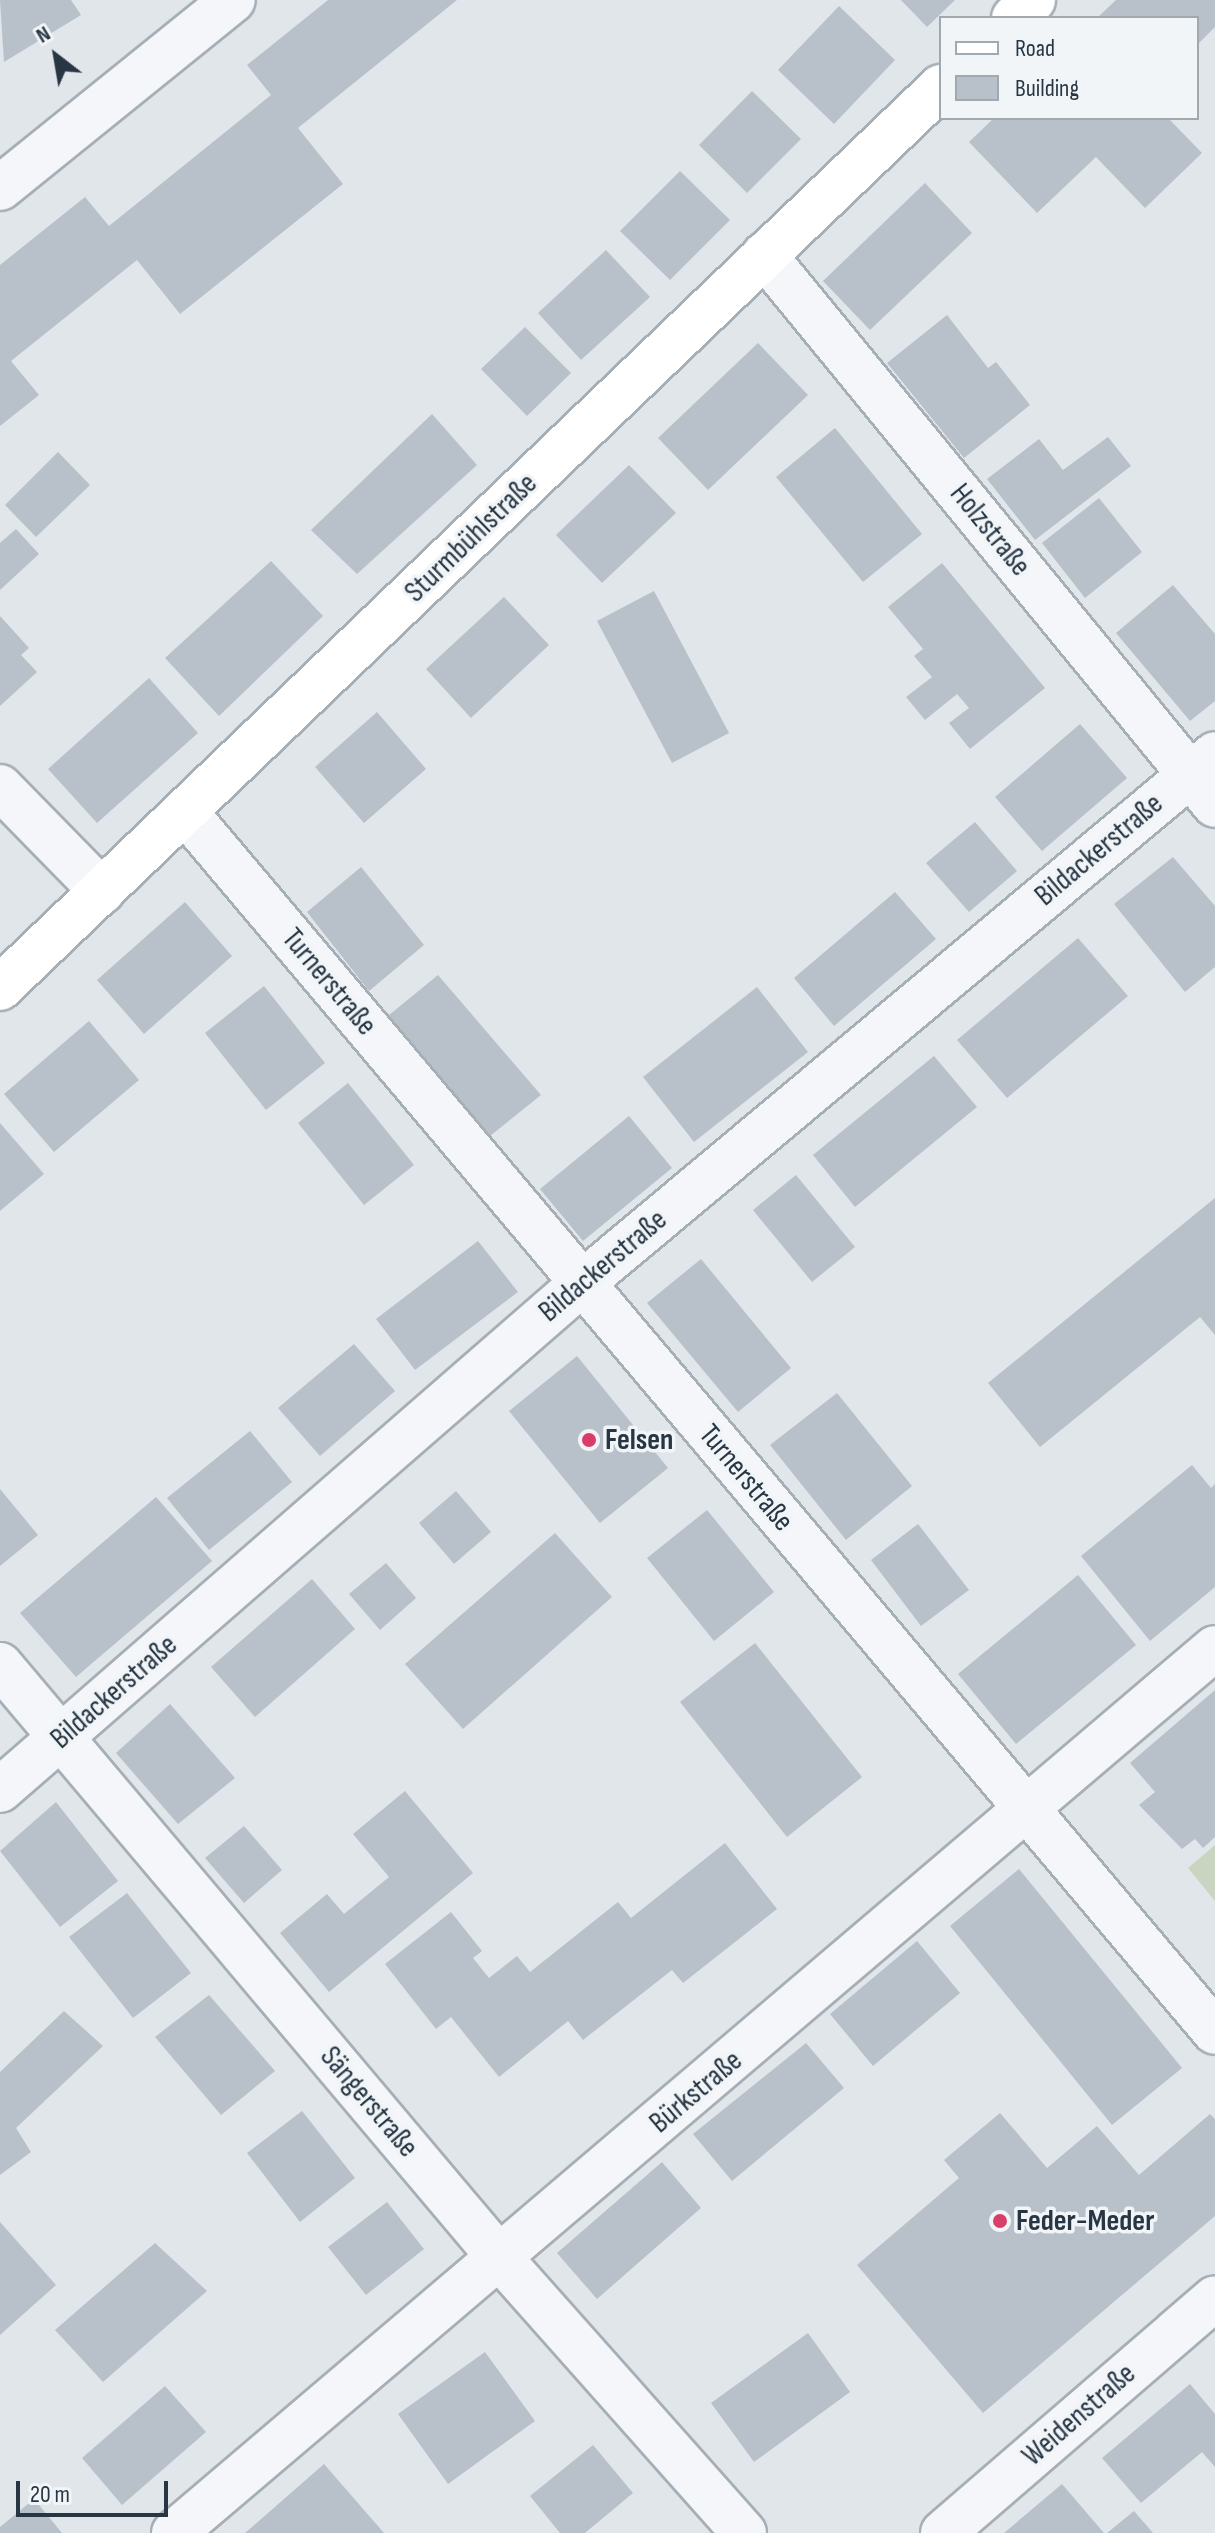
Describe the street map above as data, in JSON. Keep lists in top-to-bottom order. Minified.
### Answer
{"streets":{"main road":["Sturmbühlstraße"],"street":["Holzstraße","Bildackerstraße","Turnerstraße","Bürkstraße","Sängerstraße","Weidenstraße"]},"crossings":[["Holzstraße","Sturmbühlstraße"],["Holzstraße","Bildackerstraße"],["Sturmbühlstraße","Turnerstraße"],["Bildackerstraße","Turnerstraße"],["Bildackerstraße","Sängerstraße"],["Turnerstraße","Bürkstraße"],["Bürkstraße","Sängerstraße"]],"places":["Felsen","Feder-Meder"],"legend":["Road","Building"],"scale_bar":"20 m","north":"top left"}
